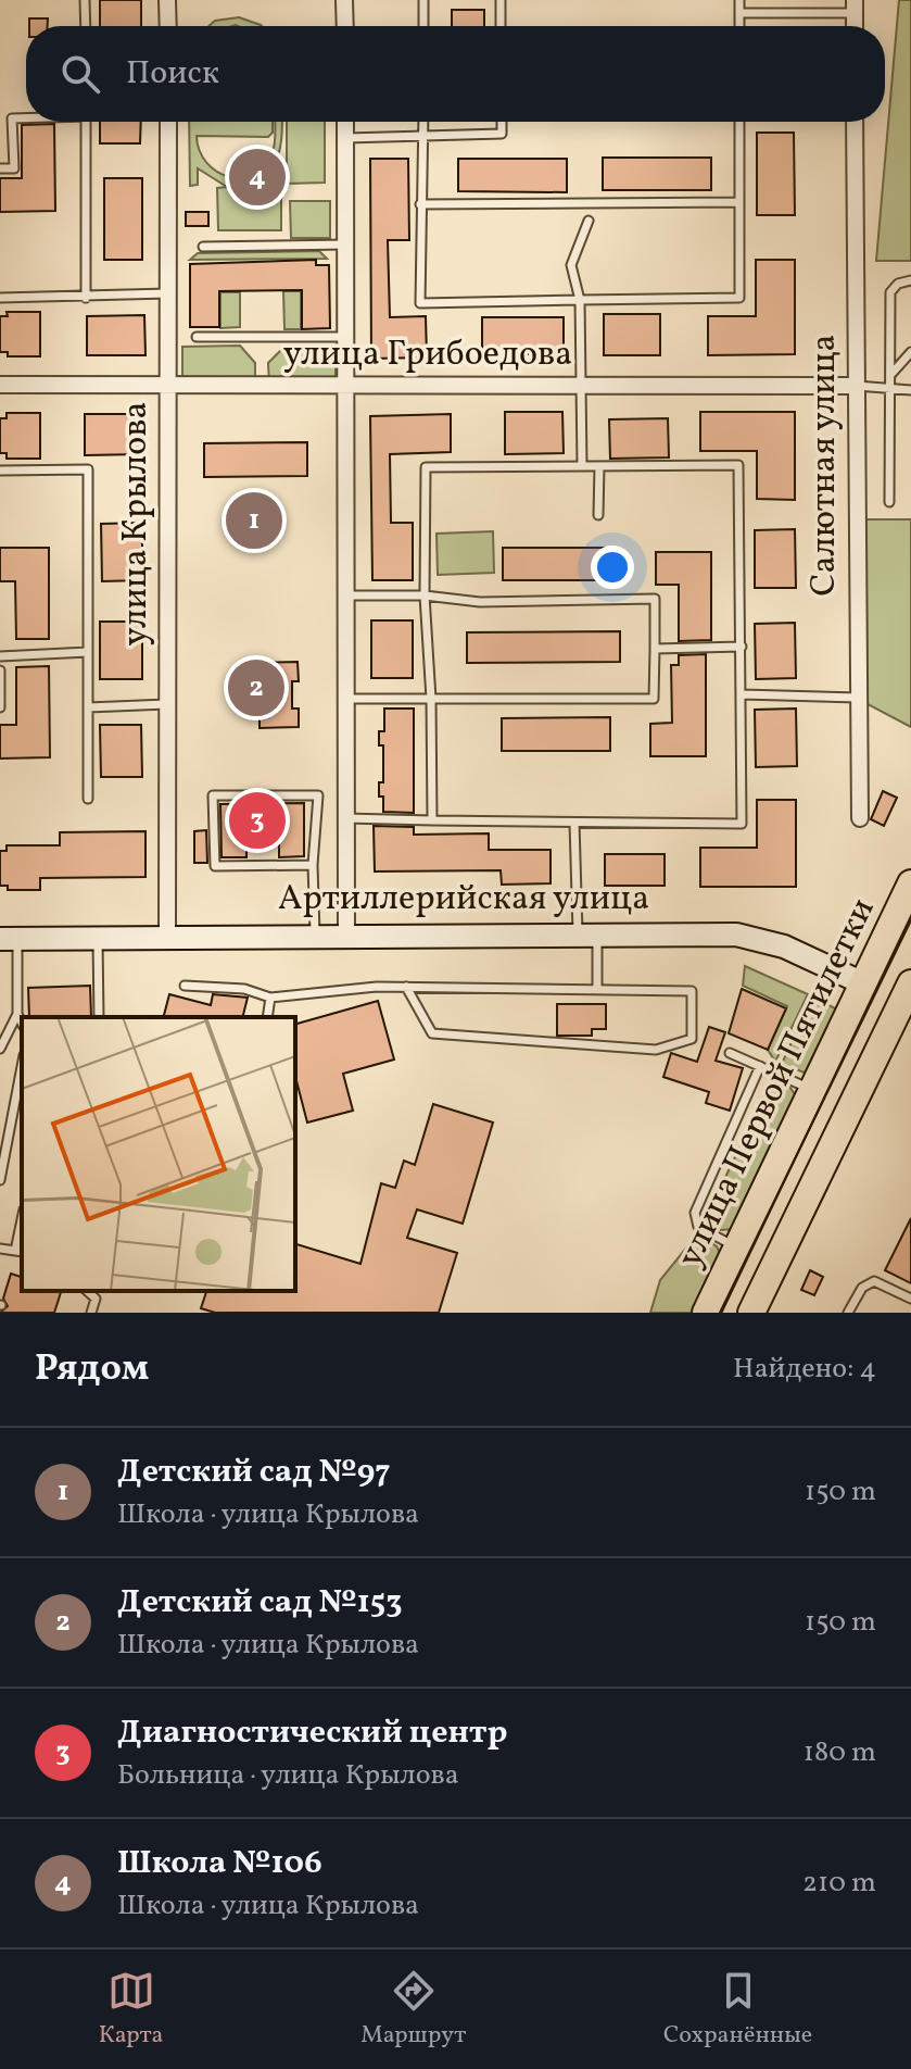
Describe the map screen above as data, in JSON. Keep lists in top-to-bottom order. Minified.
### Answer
{"streets":{"main road":["Артиллерийская улица","улица Первой Пятилетки"],"street":["улица Грибоедова","Салютная улица","улица Крылова"]},"crossings":[["улица Грибоедова","Салютная улица"],["улица Грибоедова","улица Крылова"],["улица Крылова","Артиллерийская улица"],["Артиллерийская улица","улица Первой Пятилетки"]],"page":{"search":"Поиск","pins":["4","1","2","3"],"heading":["Рядом","Найдено: 4"],"list":[{"mark":"1","name":"Детский сад №97","note":"Школа · улица Крылова","value":"150 m"},{"mark":"2","name":"Детский сад №153","note":"Школа · улица Крылова","value":"150 m"},{"mark":"3","name":"Диагностический центр","note":"Больница · улица Крылова","value":"180 m"},{"mark":"4","name":"Школа №106","note":"Школа · улица Крылова","value":"210 m"}],"nav":["Карта","Маршрут","Сохранённые"]}}
